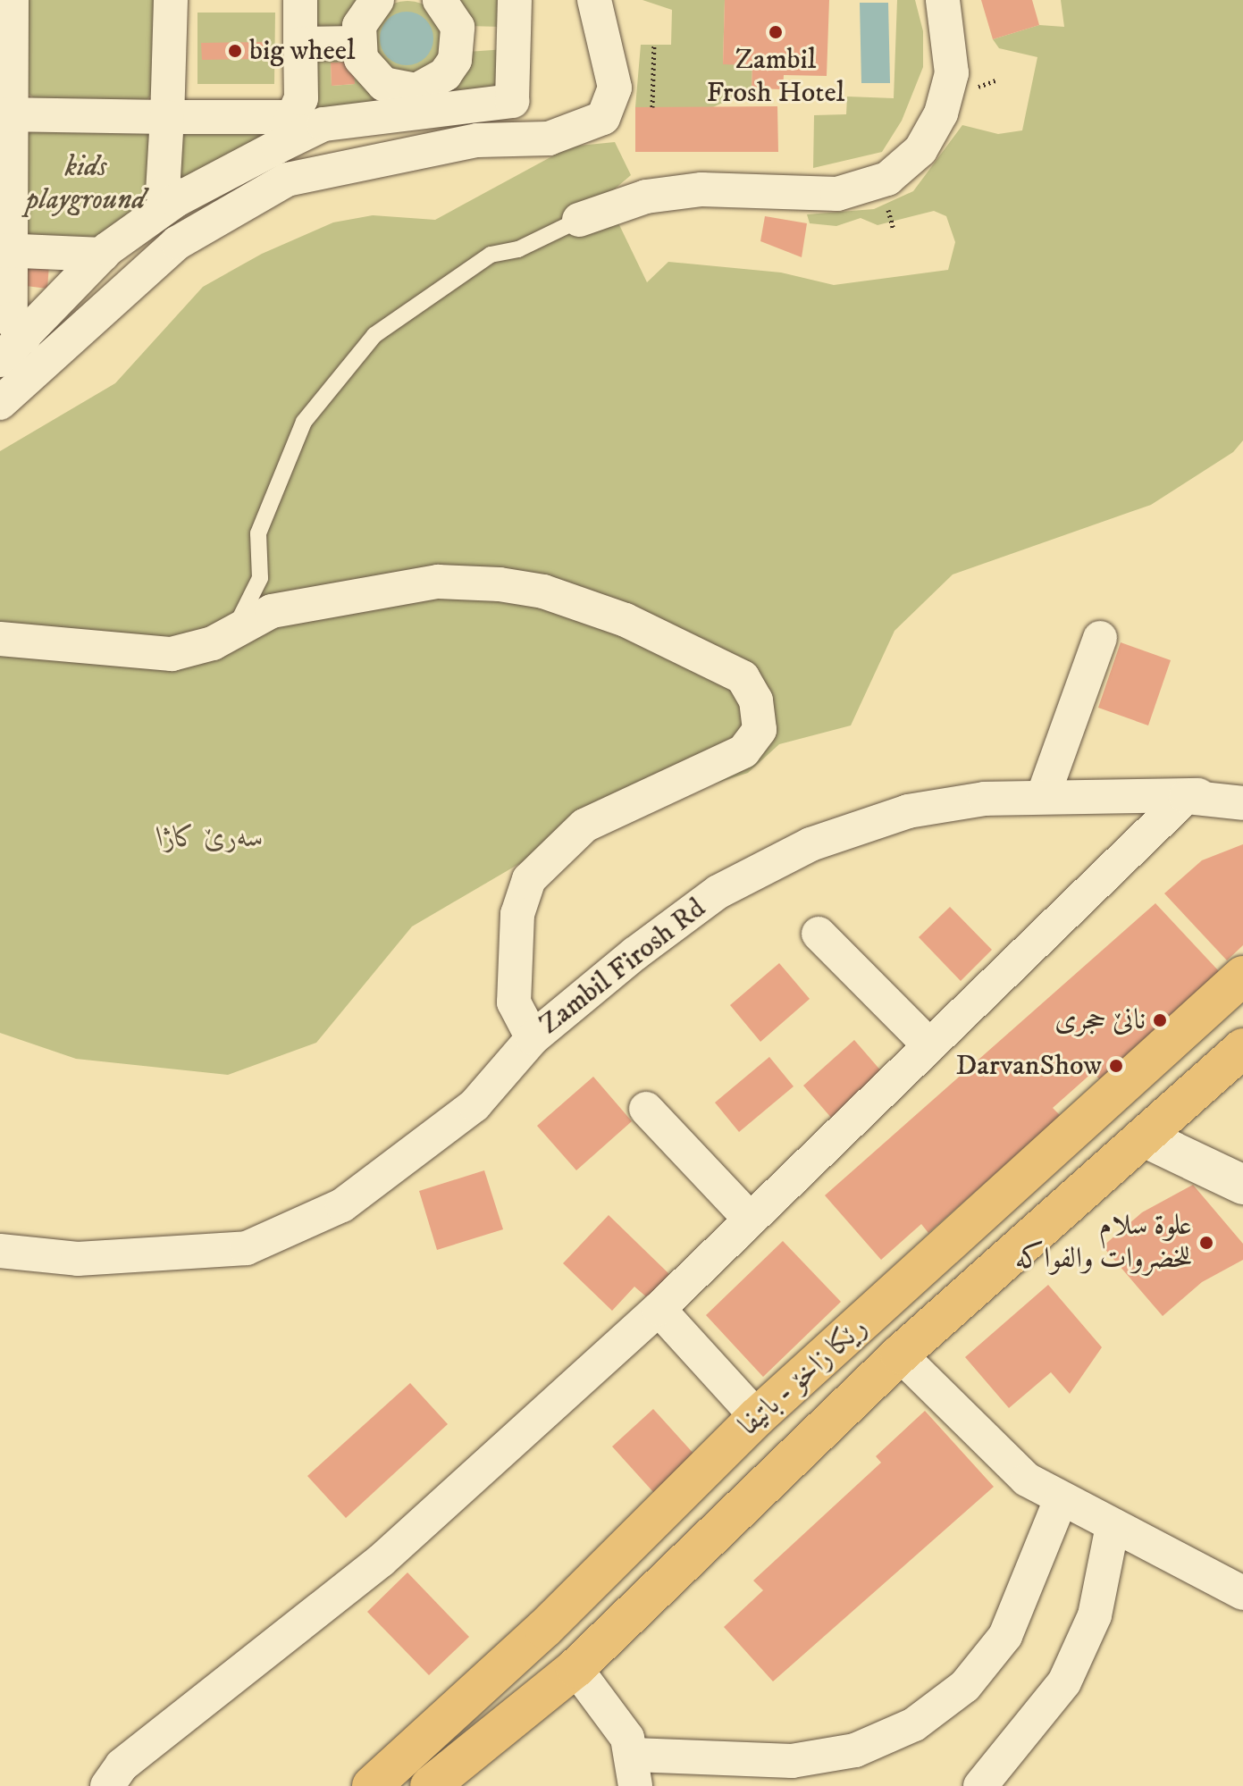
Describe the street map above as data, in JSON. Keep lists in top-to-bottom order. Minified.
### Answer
{"streets":{"highway":["رێکا زاخۆ - باتیفا"],"street":["Zambil Firosh Rd"]},"parks":["kids playground","سەرێ کاژا"],"places":["Zambil Frosh Hotel","big wheel","نانێ حجری","DarvanShow","علوة سلام للخضروات والفواكه"]}
